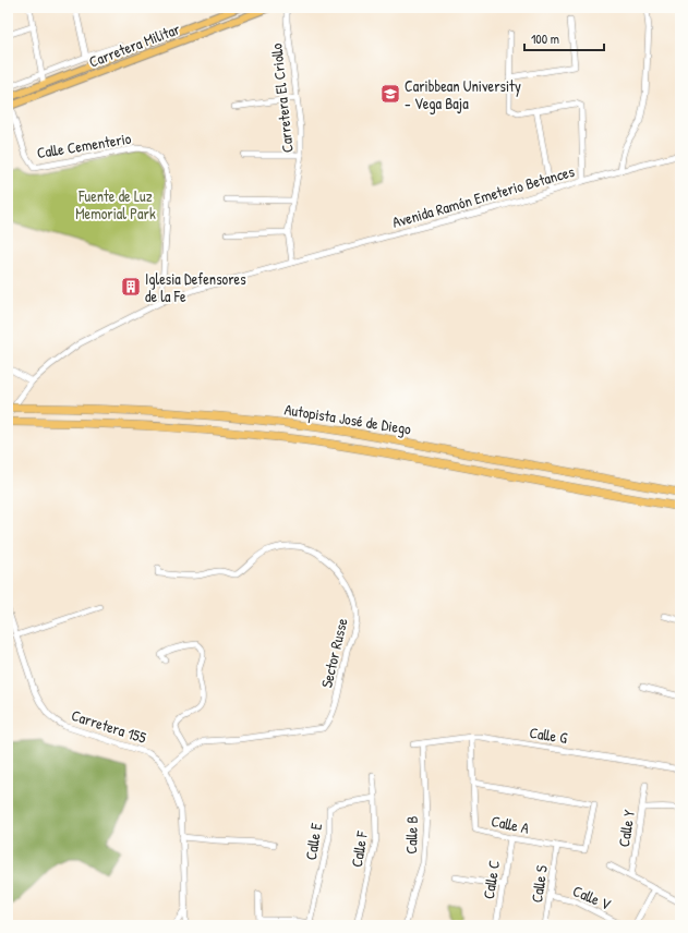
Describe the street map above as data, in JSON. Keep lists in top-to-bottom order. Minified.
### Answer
{"streets":{"highway":["Autopista José de Diego"],"main road":["Carretera Militar"],"street":["Carretera El Criollo","Calle Cementerio","Avenida Ramón Emeterio Betances","Sector Russe","Carretera 155","Calle G","Calle A","Calle Y","Calle B","Calle E","Calle F","Calle C","Calle S","Calle V"]},"crossings":[["Carretera Militar","Calle Cementerio"],["Carretera El Criollo","Avenida Ramón Emeterio Betances"],["Sector Russe","Carretera 155"],["Calle G","Calle A"],["Calle G","Calle B"],["Calle A","Calle C"],["Calle A","Calle S"],["Calle E","Calle F"],["Calle S","Calle V"]],"parks":["Fuente de Luz Memorial Park"],"places":{"school or university":["Caribbean University - Vega Baja"],"building":["Iglesia Defensores de la Fe"]},"scale_bar":"100 m"}
